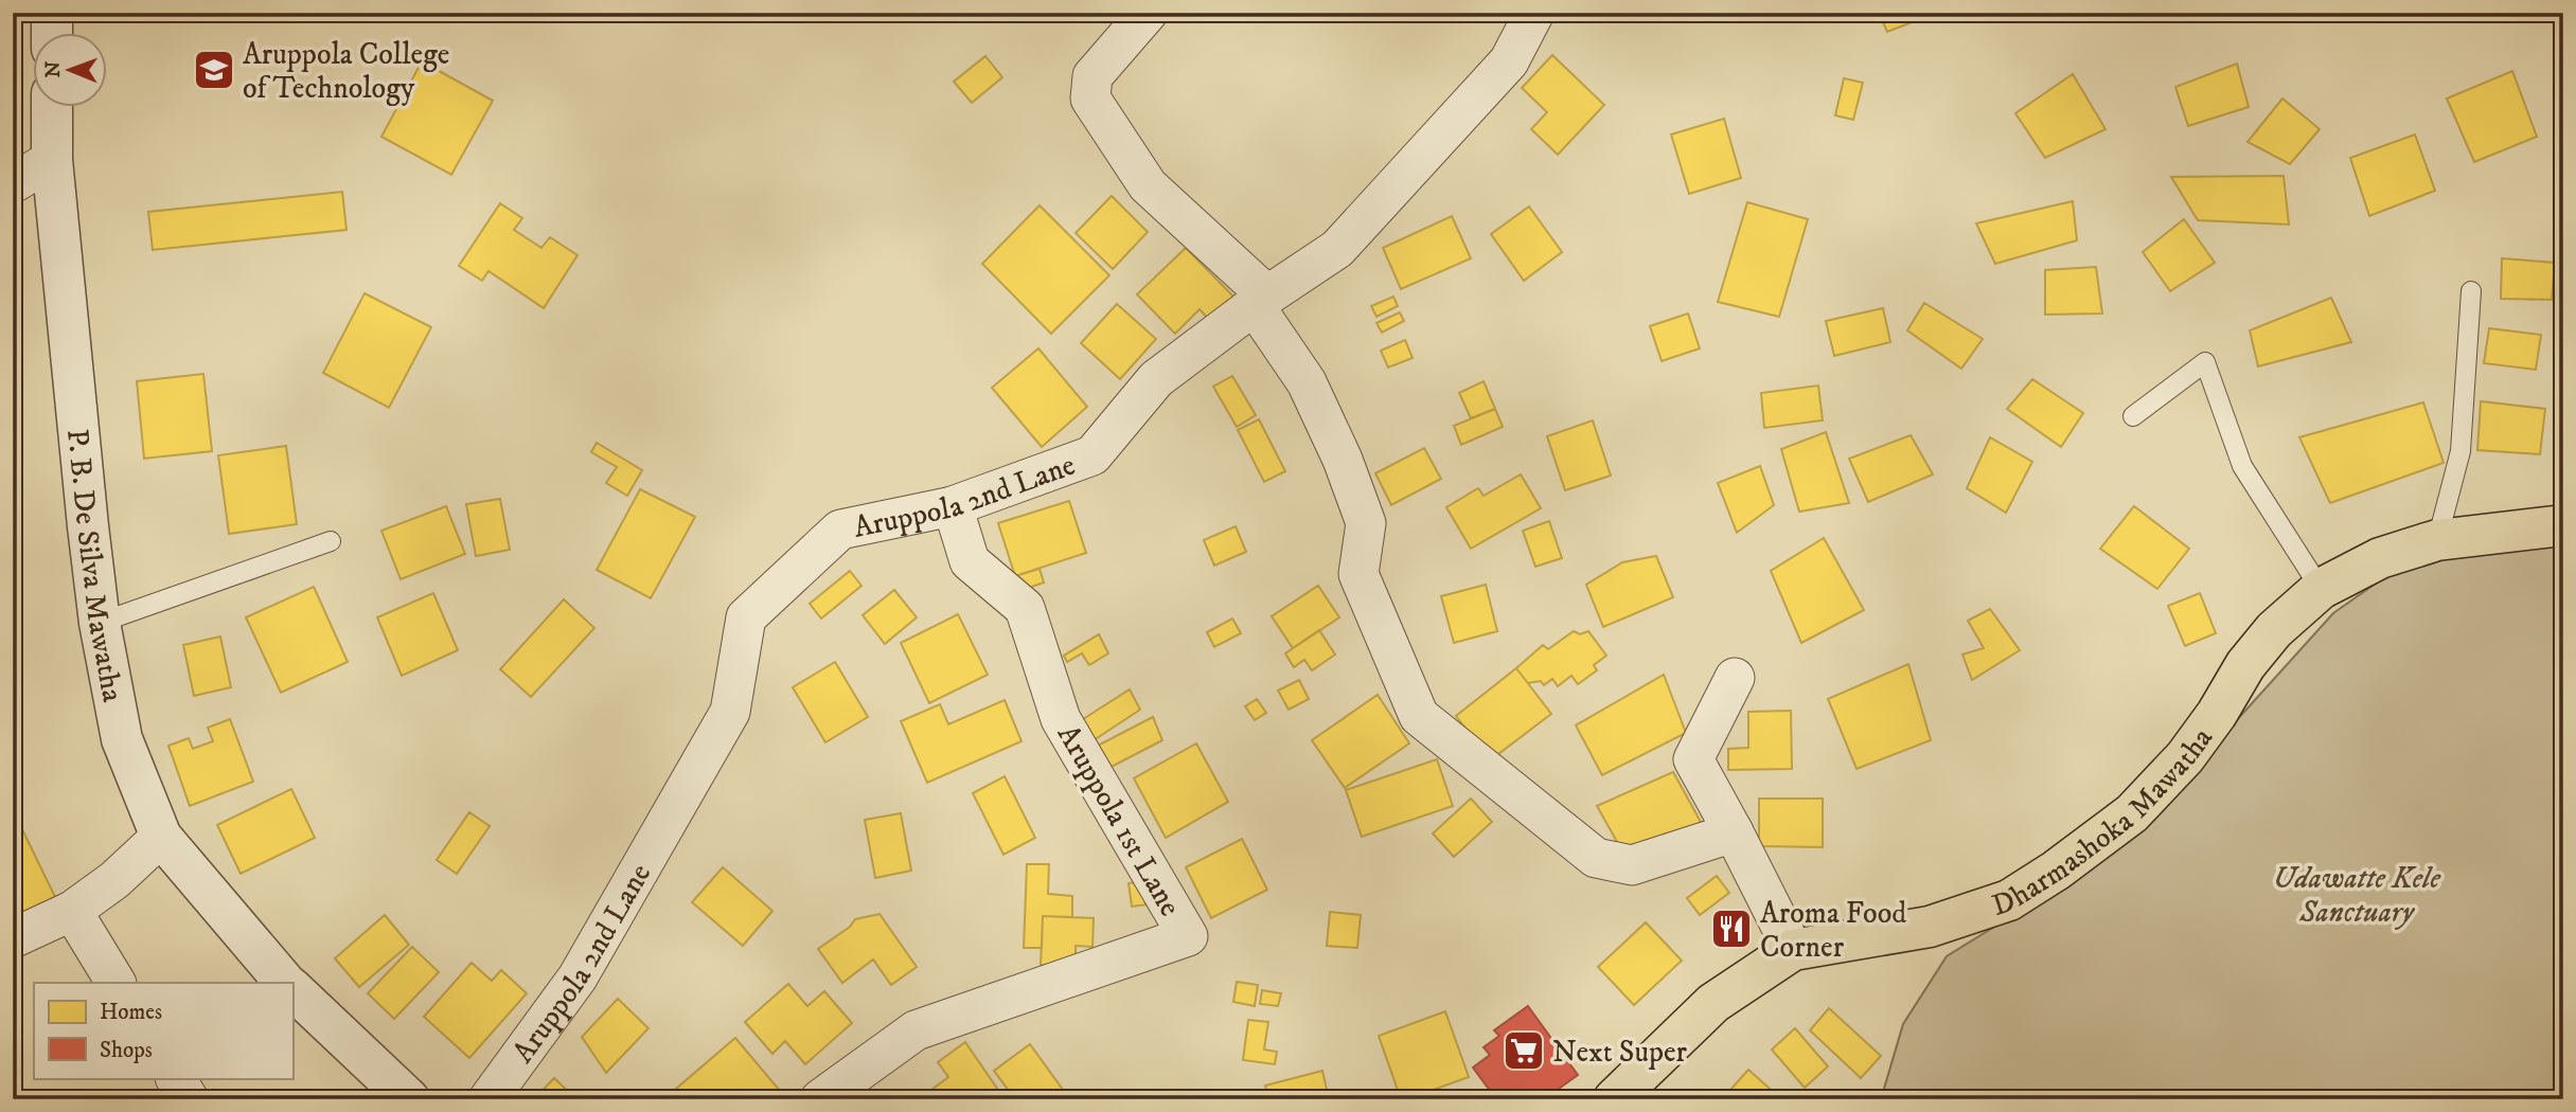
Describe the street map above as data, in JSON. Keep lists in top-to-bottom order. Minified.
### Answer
{"streets":{"main road":["Dharmashoka Mawatha"],"street":["Aruppola 2nd Lane","P. B. De Silva Mawatha","Aruppola 1st Lane"]},"crossings":[["Aruppola 2nd Lane","Aruppola 1st Lane"]],"parks":["Udawatte Kele Sanctuary"],"places":{"school or university":["Aruppola College of Technology"],"restaurant":["Aroma Food Corner"],"supermarket":["Next Super"]},"legend":["Homes","Shops"],"north":"left"}
